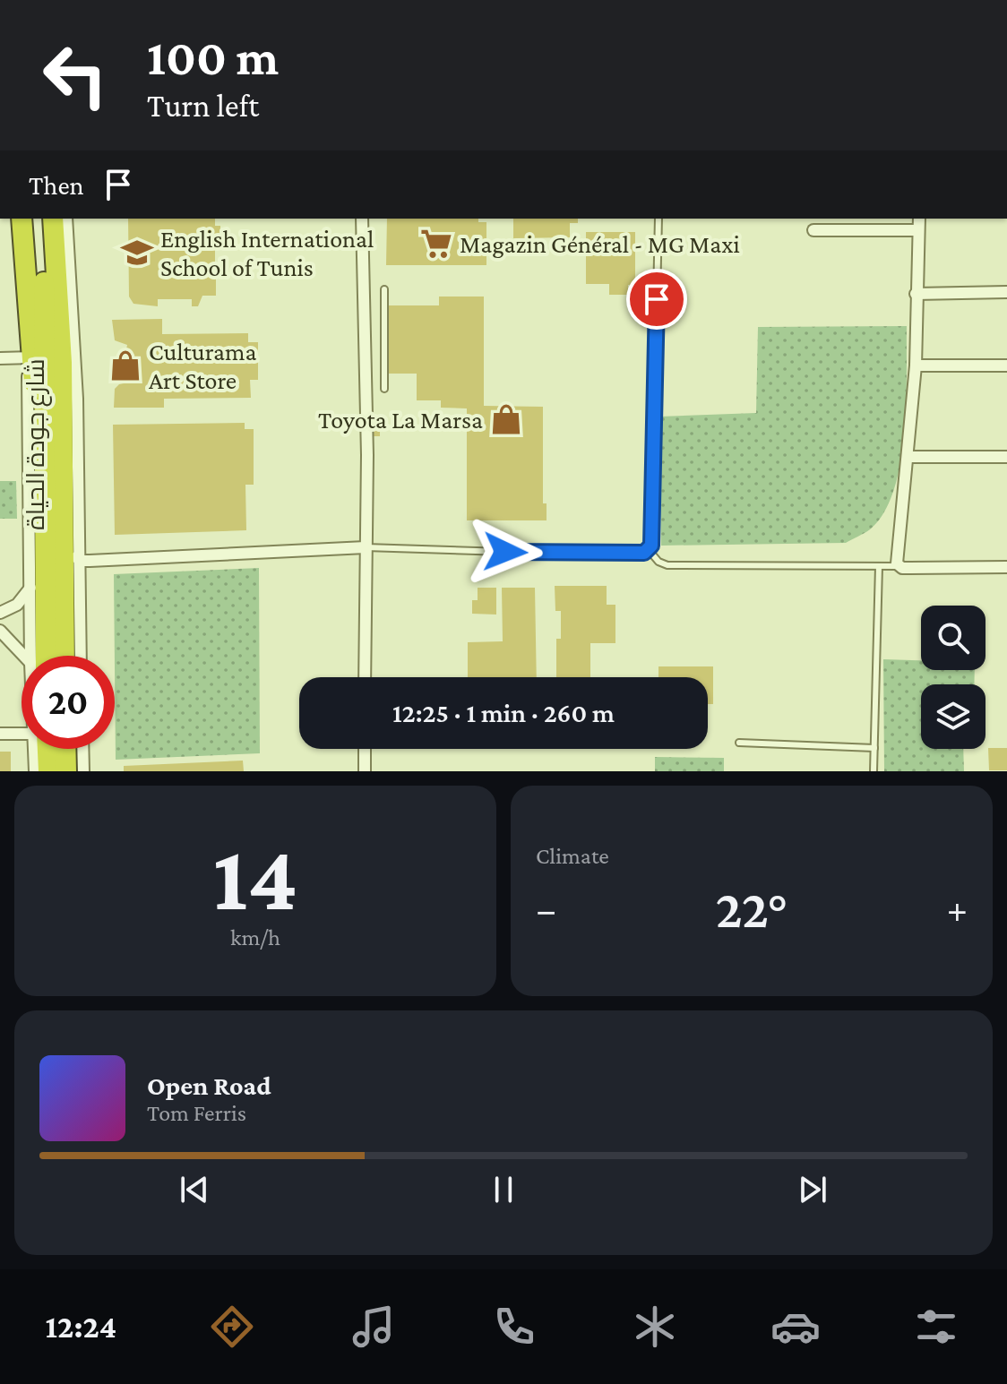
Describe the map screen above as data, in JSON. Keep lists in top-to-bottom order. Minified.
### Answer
{"streets":{"highway":["شارع جودة الحياة"]},"places":{"supermarket":["Magazin Général - MG Maxi"],"school or university":["English International School of Tunis"],"shop":["Culturama Art Store","Toyota La Marsa"]},"page":{"turn":["100 m","Turn left"],"then":"Then","limit":"20","trip":"12:25 · 1 min · 260 m","tile":[["14","km/h"],"Climate"],"heat":["−","22°","+"],"song":["Open Road","Tom Ferris"],"tabs":"12:24"}}
